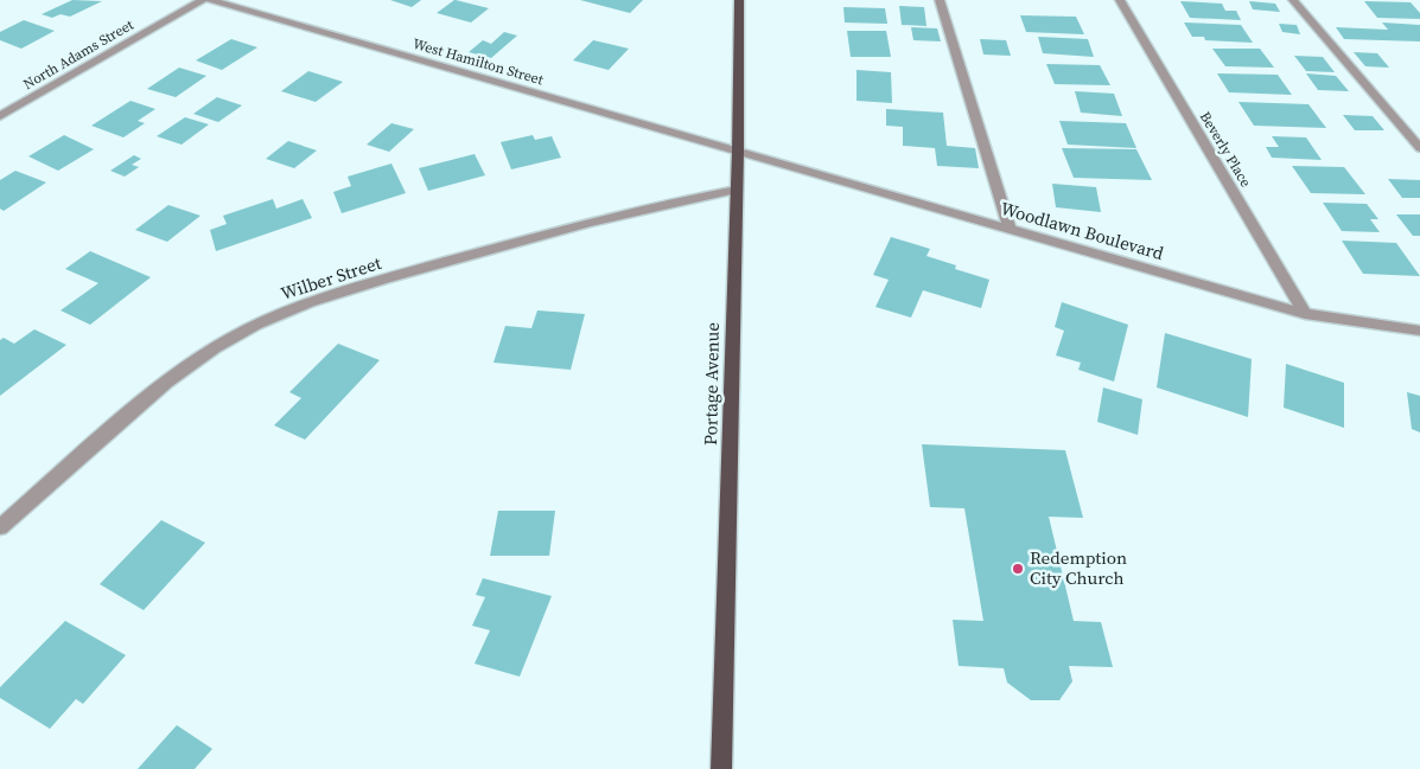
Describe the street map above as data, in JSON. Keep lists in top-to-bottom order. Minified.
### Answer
{"streets":{"main road":["Portage Avenue"],"street":["North Adams Street","West Hamilton Street","Beverly Place","Woodlawn Boulevard","Wilber Street"]},"crossings":[["West Hamilton Street","Woodlawn Boulevard"],["West Hamilton Street","Portage Avenue"],["Beverly Place","Woodlawn Boulevard"],["Woodlawn Boulevard","Portage Avenue"],["Wilber Street","Portage Avenue"]],"places":["Redemption City Church"]}
